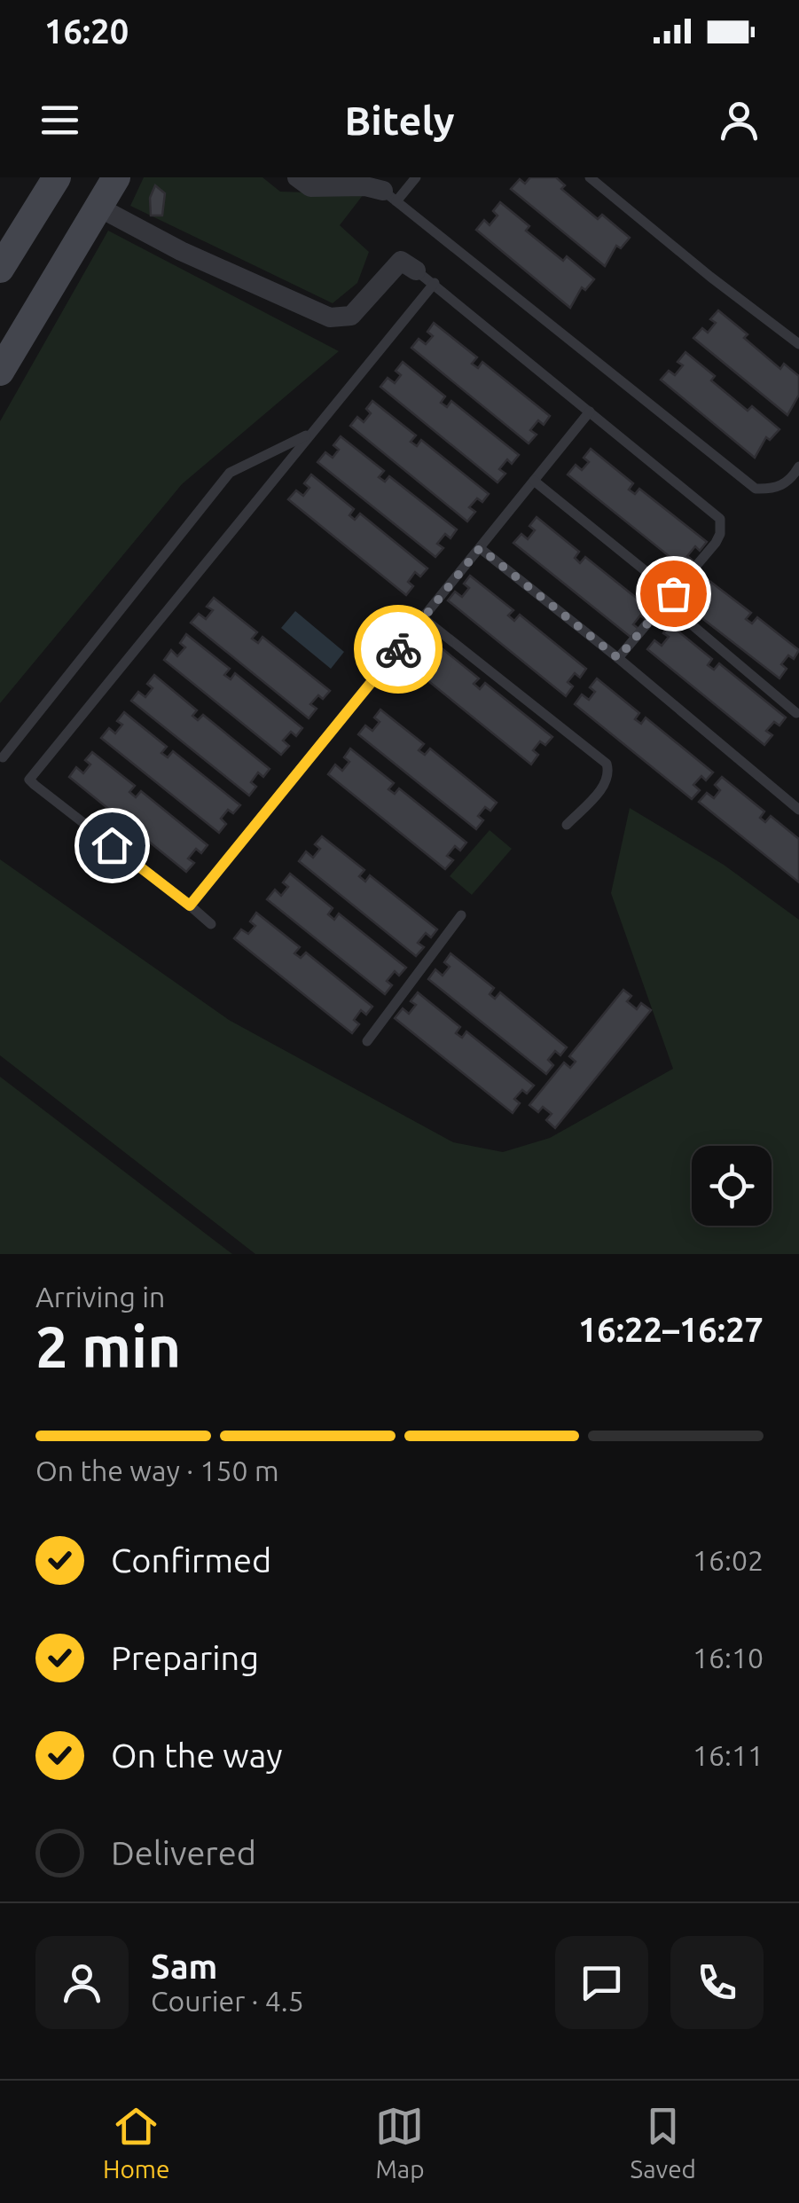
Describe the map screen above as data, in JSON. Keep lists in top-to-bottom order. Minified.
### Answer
{"page":{"status":"16:20","header":"Bitely","heading":["2 min","Arriving in","16:22–16:27"],"panel":["Sam","Courier · 4.5"],"bar":"On the way · 150 m","list":[["Confirmed","16:02"],["Preparing","16:10"],["On the way","16:11"],"Delivered"],"tabs":["Home","Map","Saved"]}}
